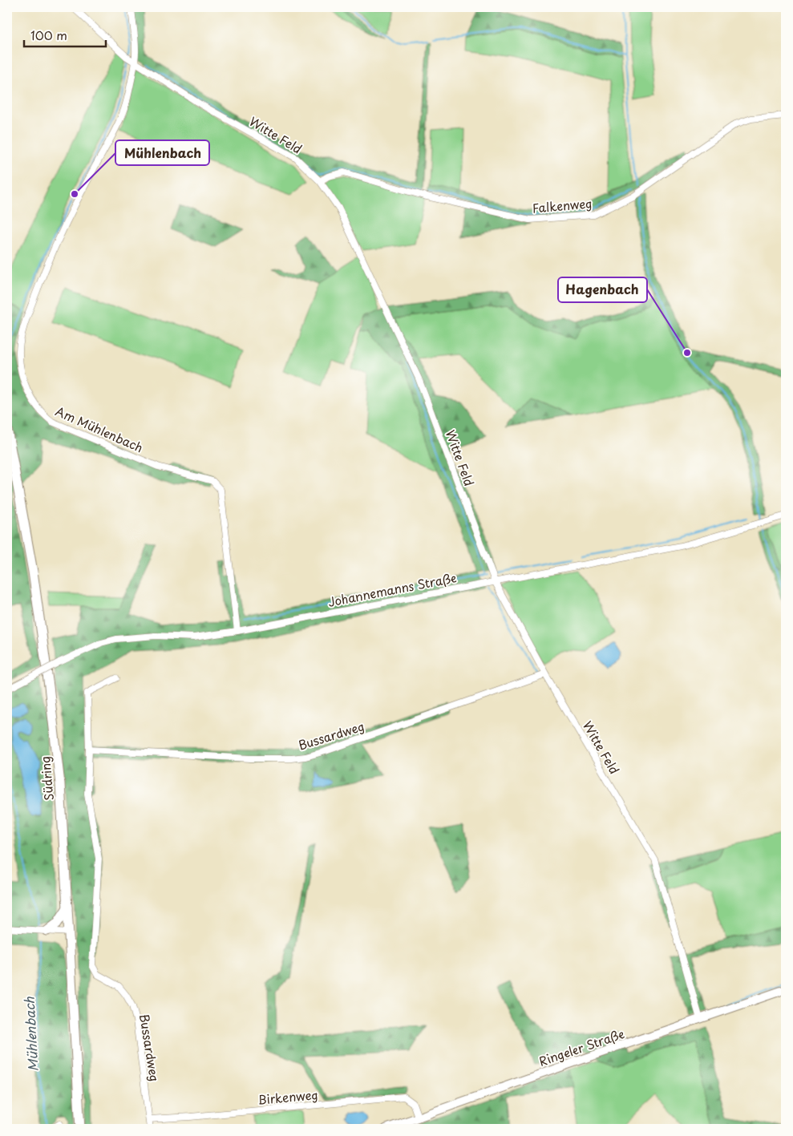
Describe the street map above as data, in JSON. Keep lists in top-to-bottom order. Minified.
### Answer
{"streets":{"main road":["Südring"],"street":["Witte Feld","Falkenweg","Am Mühlenbach","Johannemanns Straße","Bussardweg","Ringeler Straße","Birkenweg"]},"crossings":[["Witte Feld","Falkenweg"],["Witte Feld","Am Mühlenbach"],["Witte Feld","Johannemanns Straße"],["Witte Feld","Bussardweg"],["Witte Feld","Ringeler Straße"],["Am Mühlenbach","Johannemanns Straße"],["Bussardweg","Birkenweg"],["Ringeler Straße","Birkenweg"]],"water":["Mühlenbach"],"places":["Mühlenbach","Hagenbach"],"scale_bar":"100 m"}
